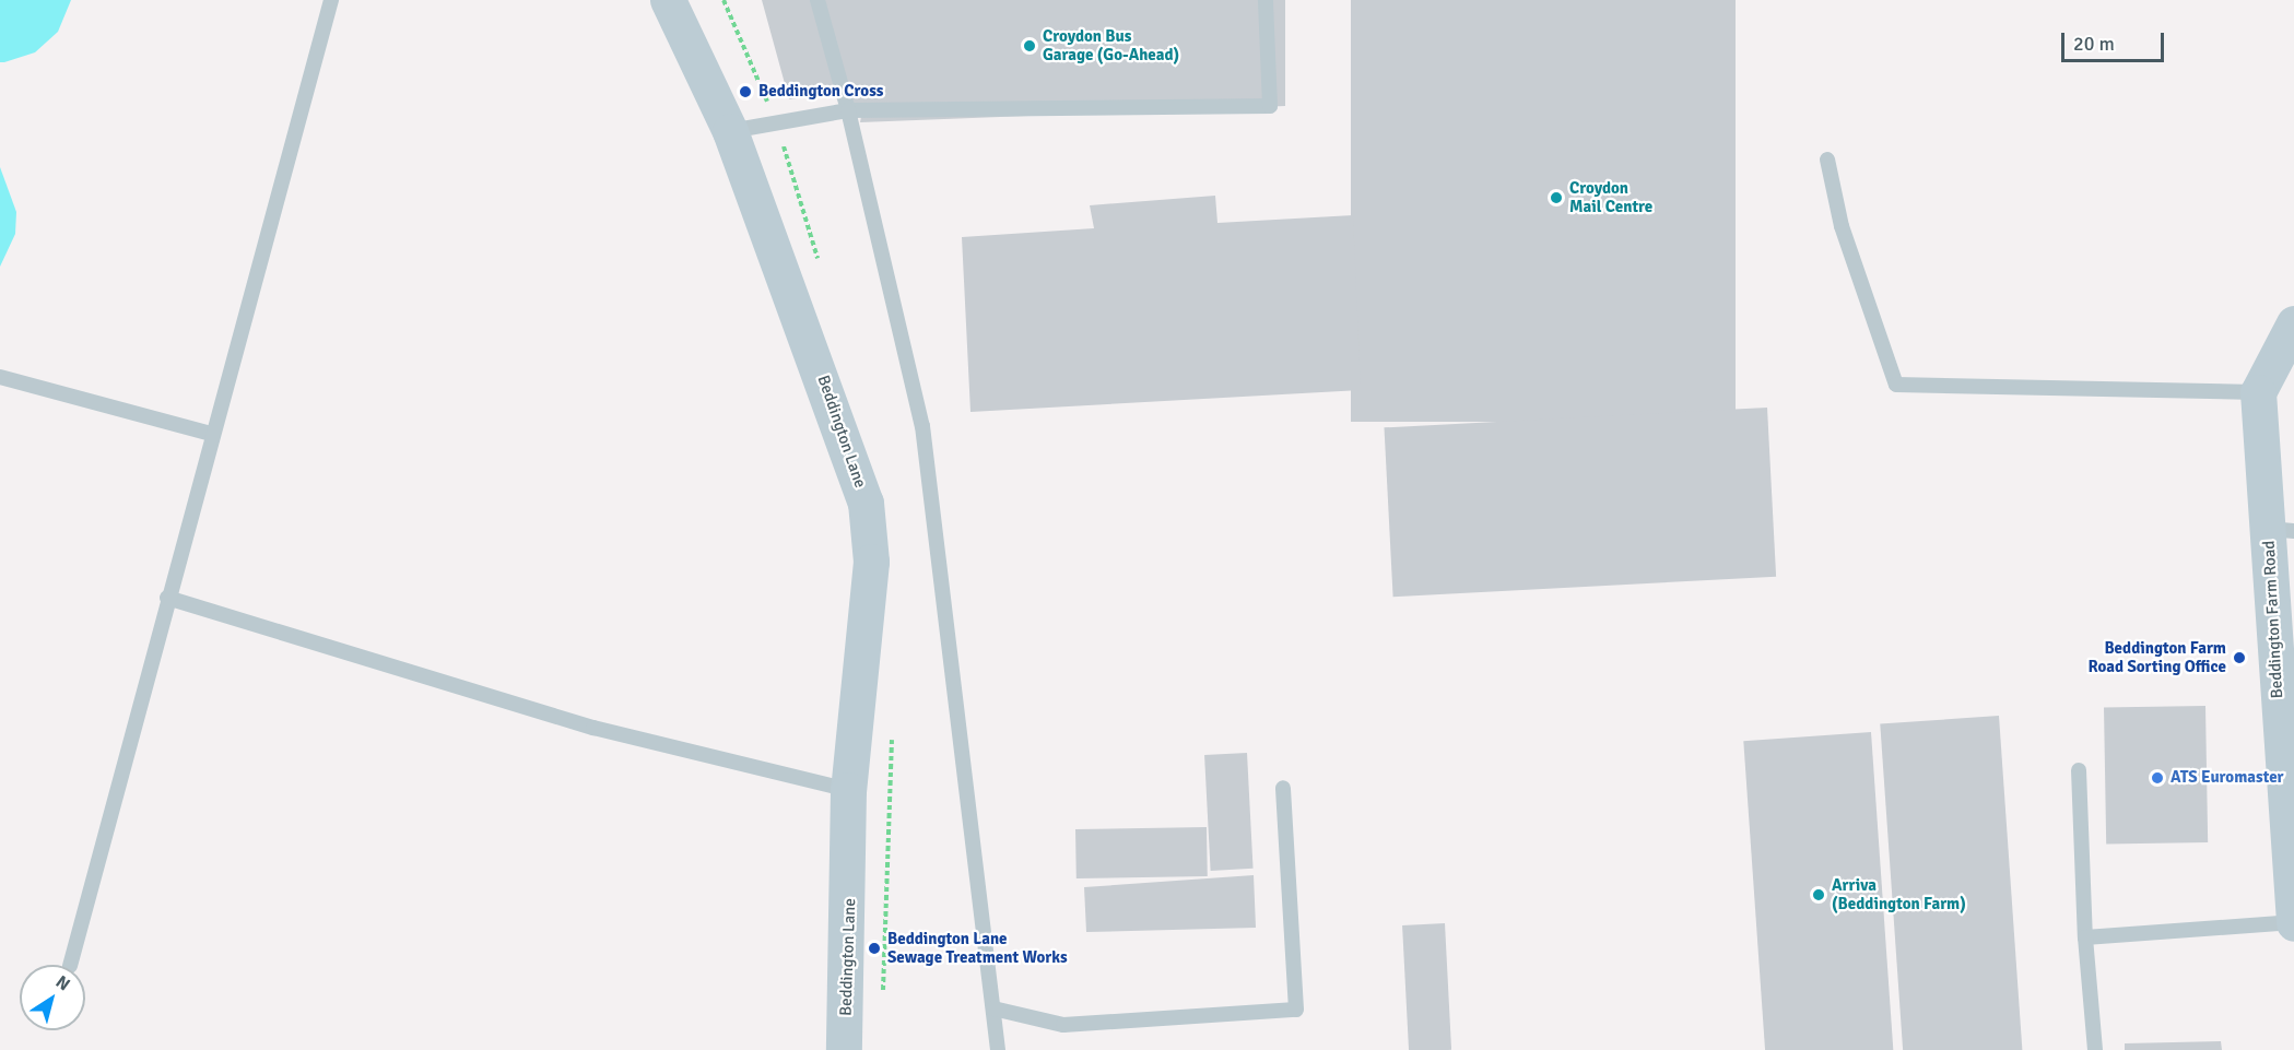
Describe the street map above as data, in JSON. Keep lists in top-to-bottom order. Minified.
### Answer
{"streets":{"main road":["Beddington Lane","Beddington Farm Road"]},"places":["Croydon Bus Garage (Go-Ahead)","Beddington Cross","Croydon Mail Centre","Beddington Farm Road Sorting Office","ATS Euromaster","Arriva (Beddington Farm)","Beddington Lane Sewage Treatment Works"],"scale_bar":"20 m","north":"top right"}
